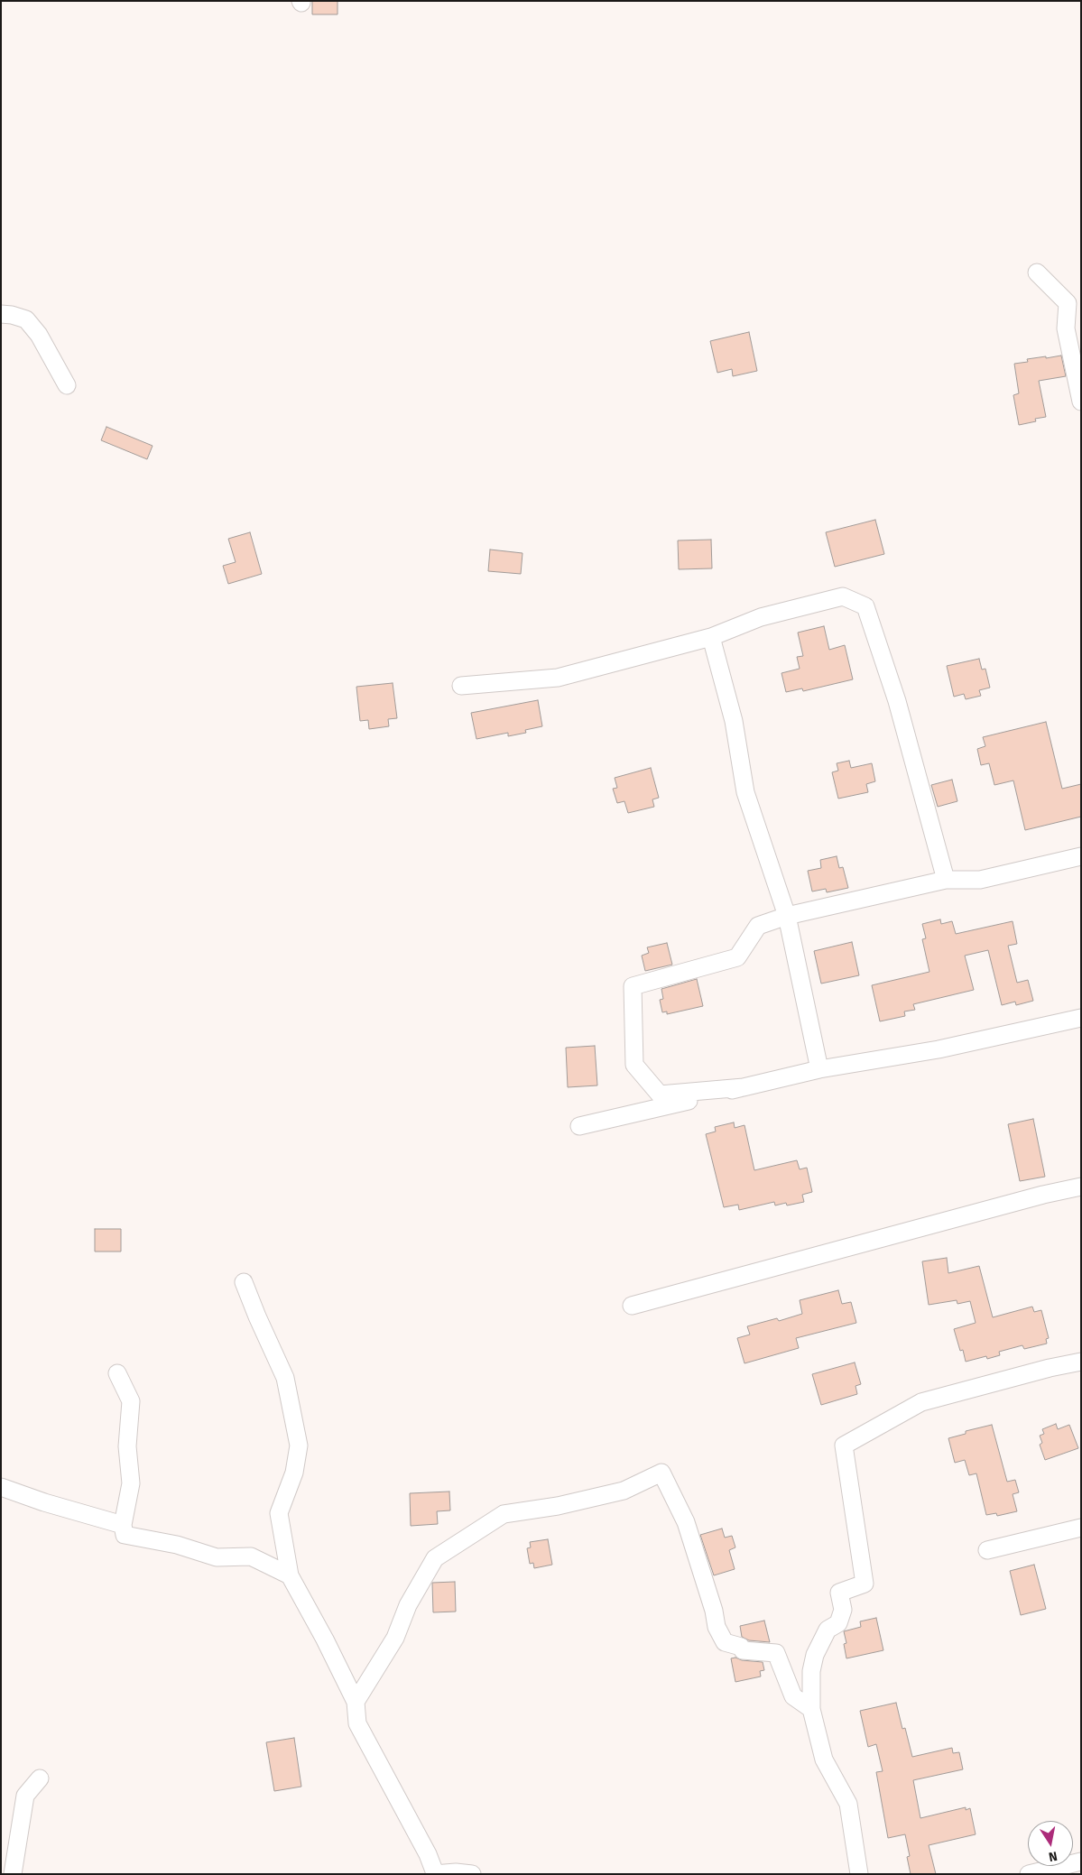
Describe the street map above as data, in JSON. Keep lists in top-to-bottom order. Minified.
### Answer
{"north":"bottom"}
